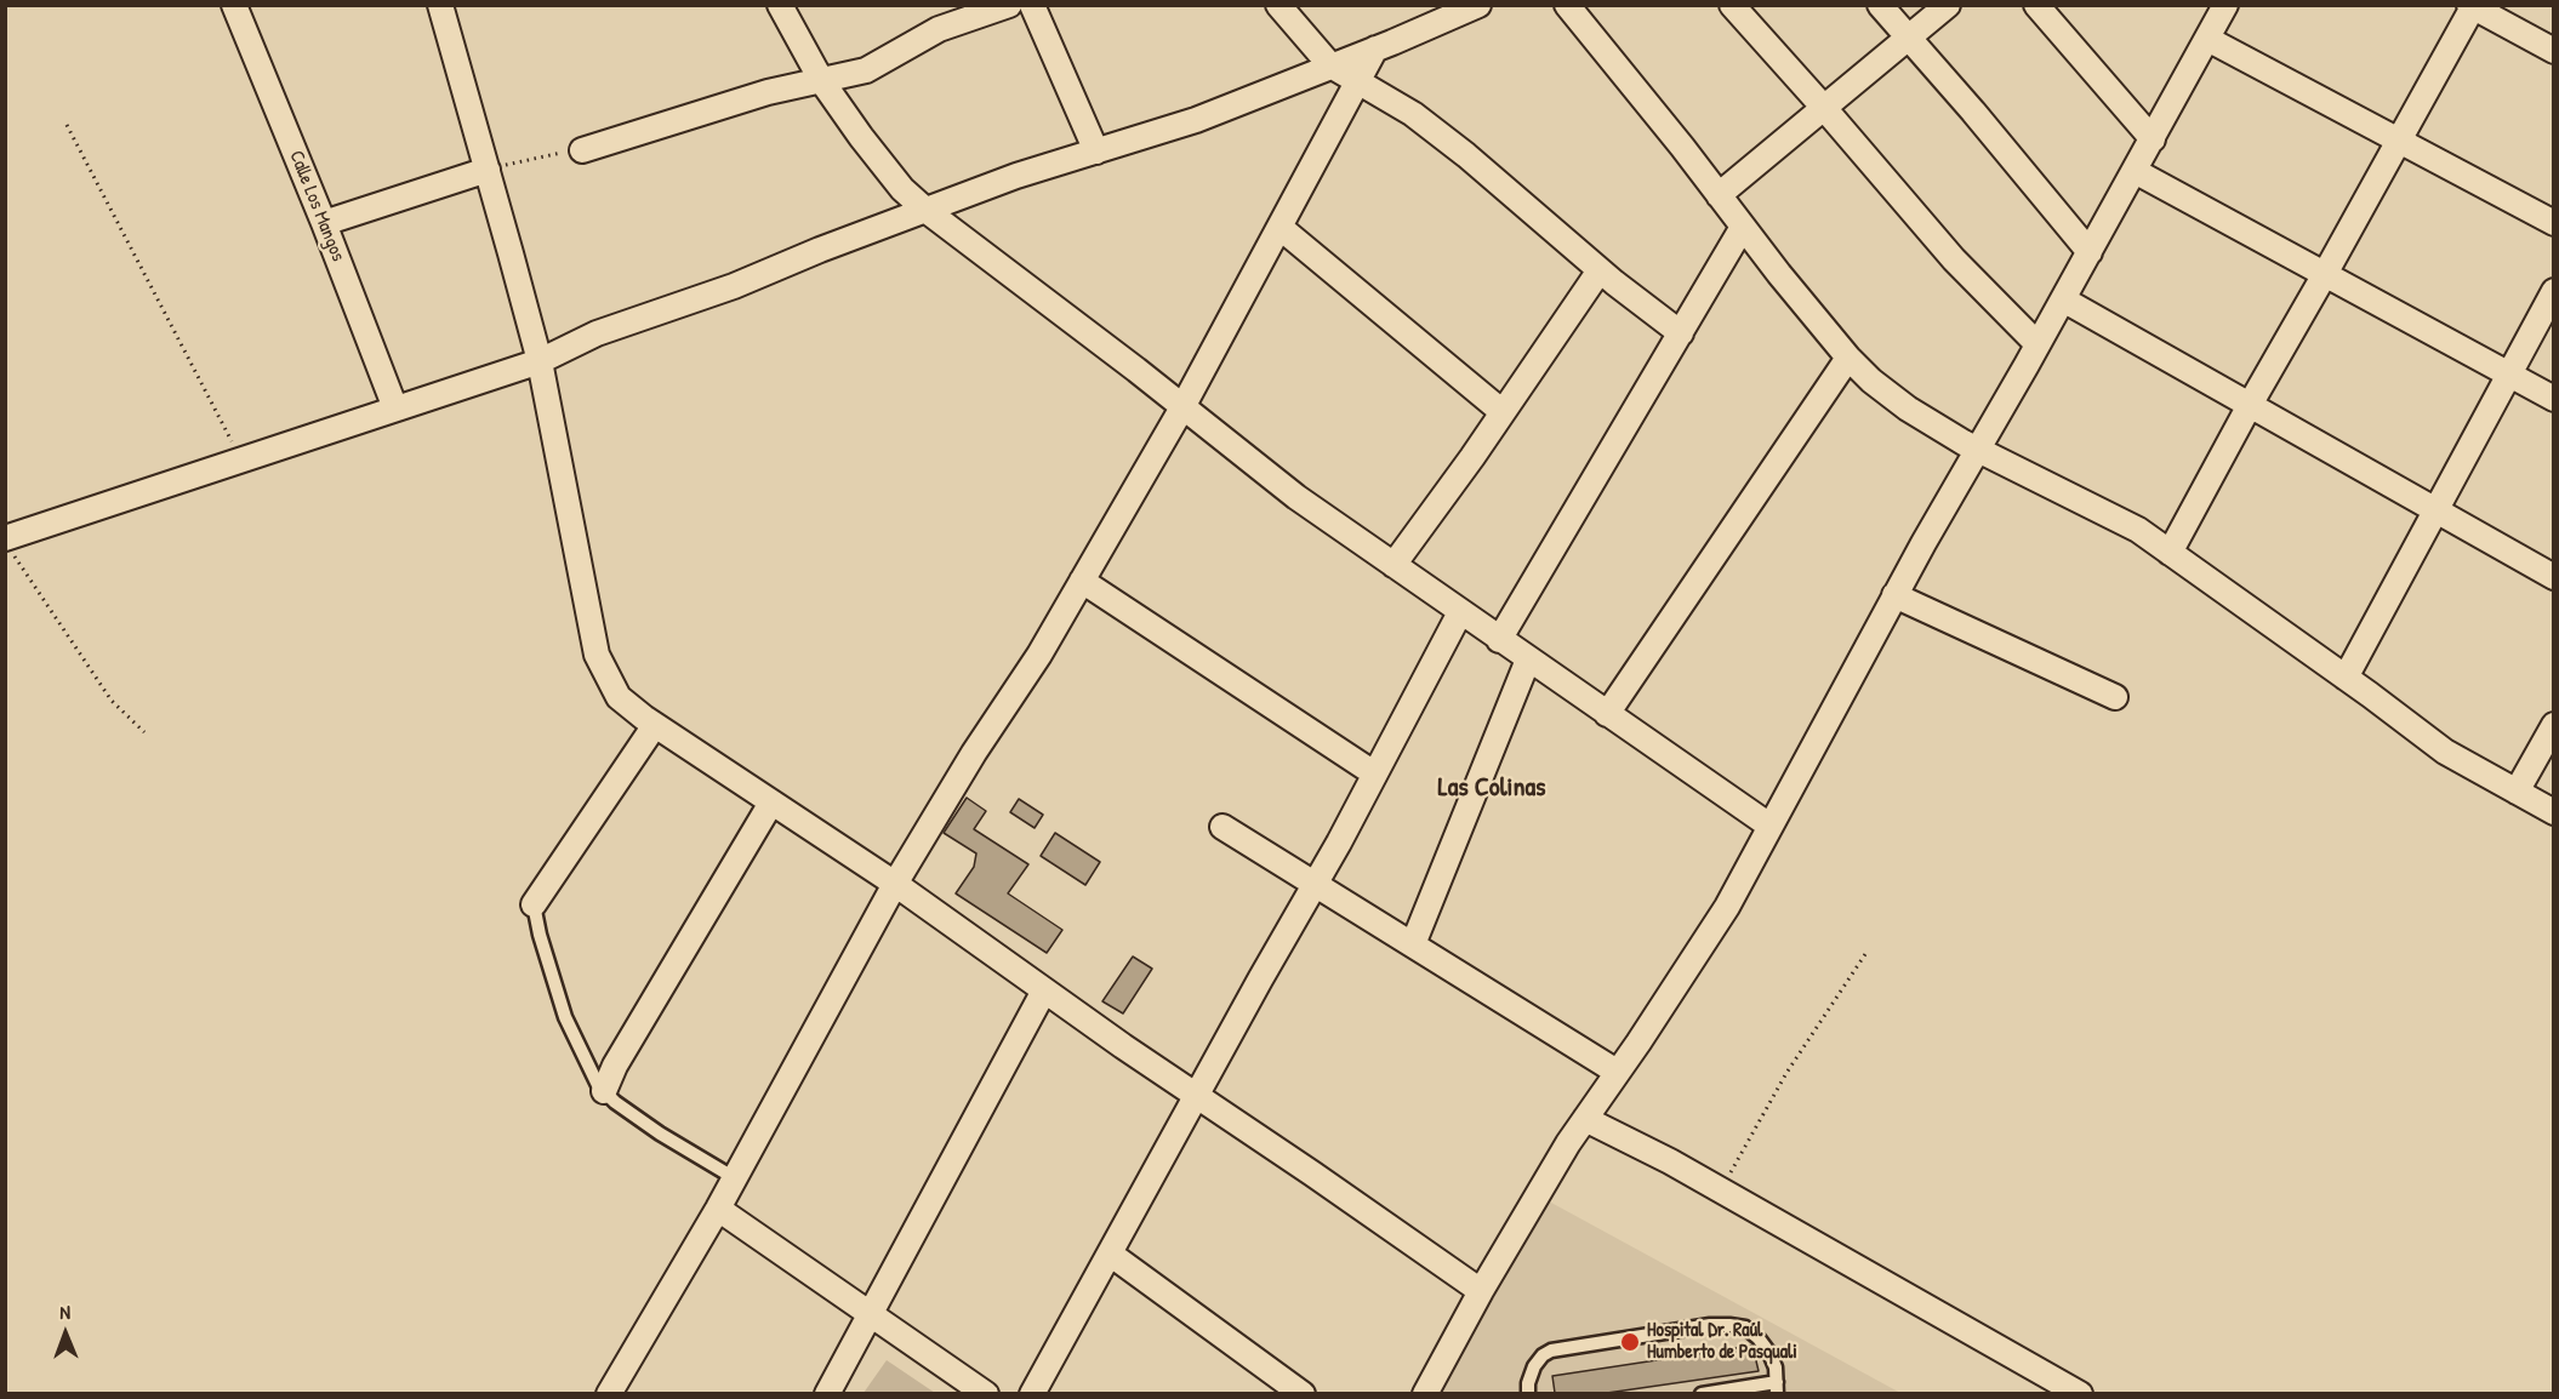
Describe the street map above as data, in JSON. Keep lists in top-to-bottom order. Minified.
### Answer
{"streets":{"street":["Calle Los Mangos"]},"districts":["Las Colinas"],"places":["Hospital Dr. Raúl Humberto de Pasquali"],"north":"top"}
